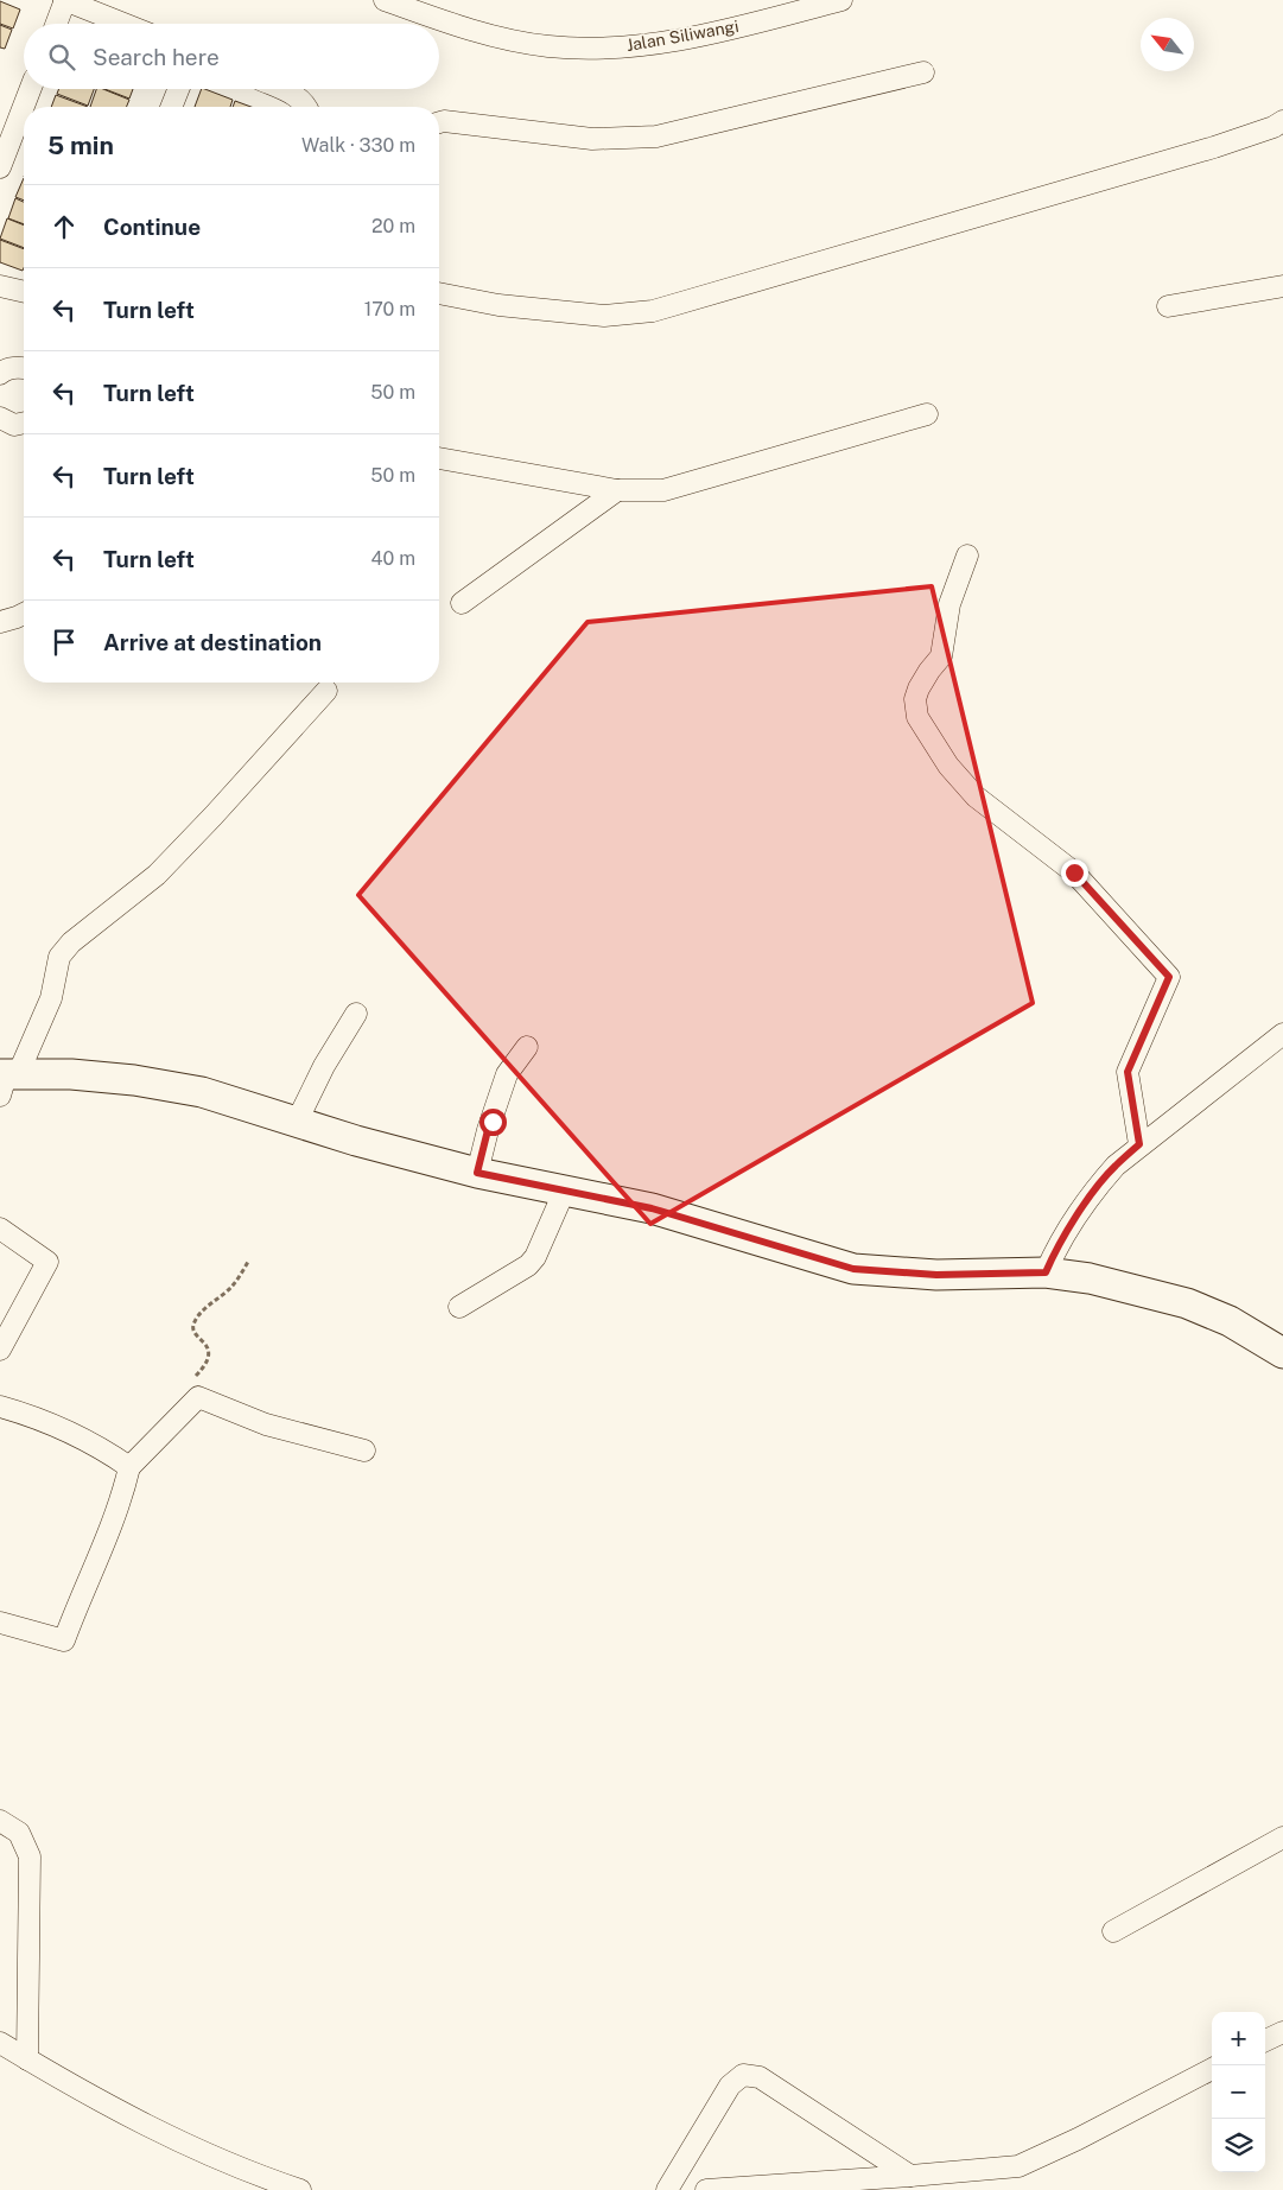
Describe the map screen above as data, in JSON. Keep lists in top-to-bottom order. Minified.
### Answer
{"streets":{"street":["Jalan Siliwangi"]},"north":"top left","page":{"search":"Search here","heading":["5 min","Walk · 330 m"],"list":[["Continue","20 m"],["Turn left","170 m"],["Turn left","50 m"],["Turn left","50 m"],["Turn left","40 m"],"Arrive at destination"],"map_buttons":["+","−"]}}
